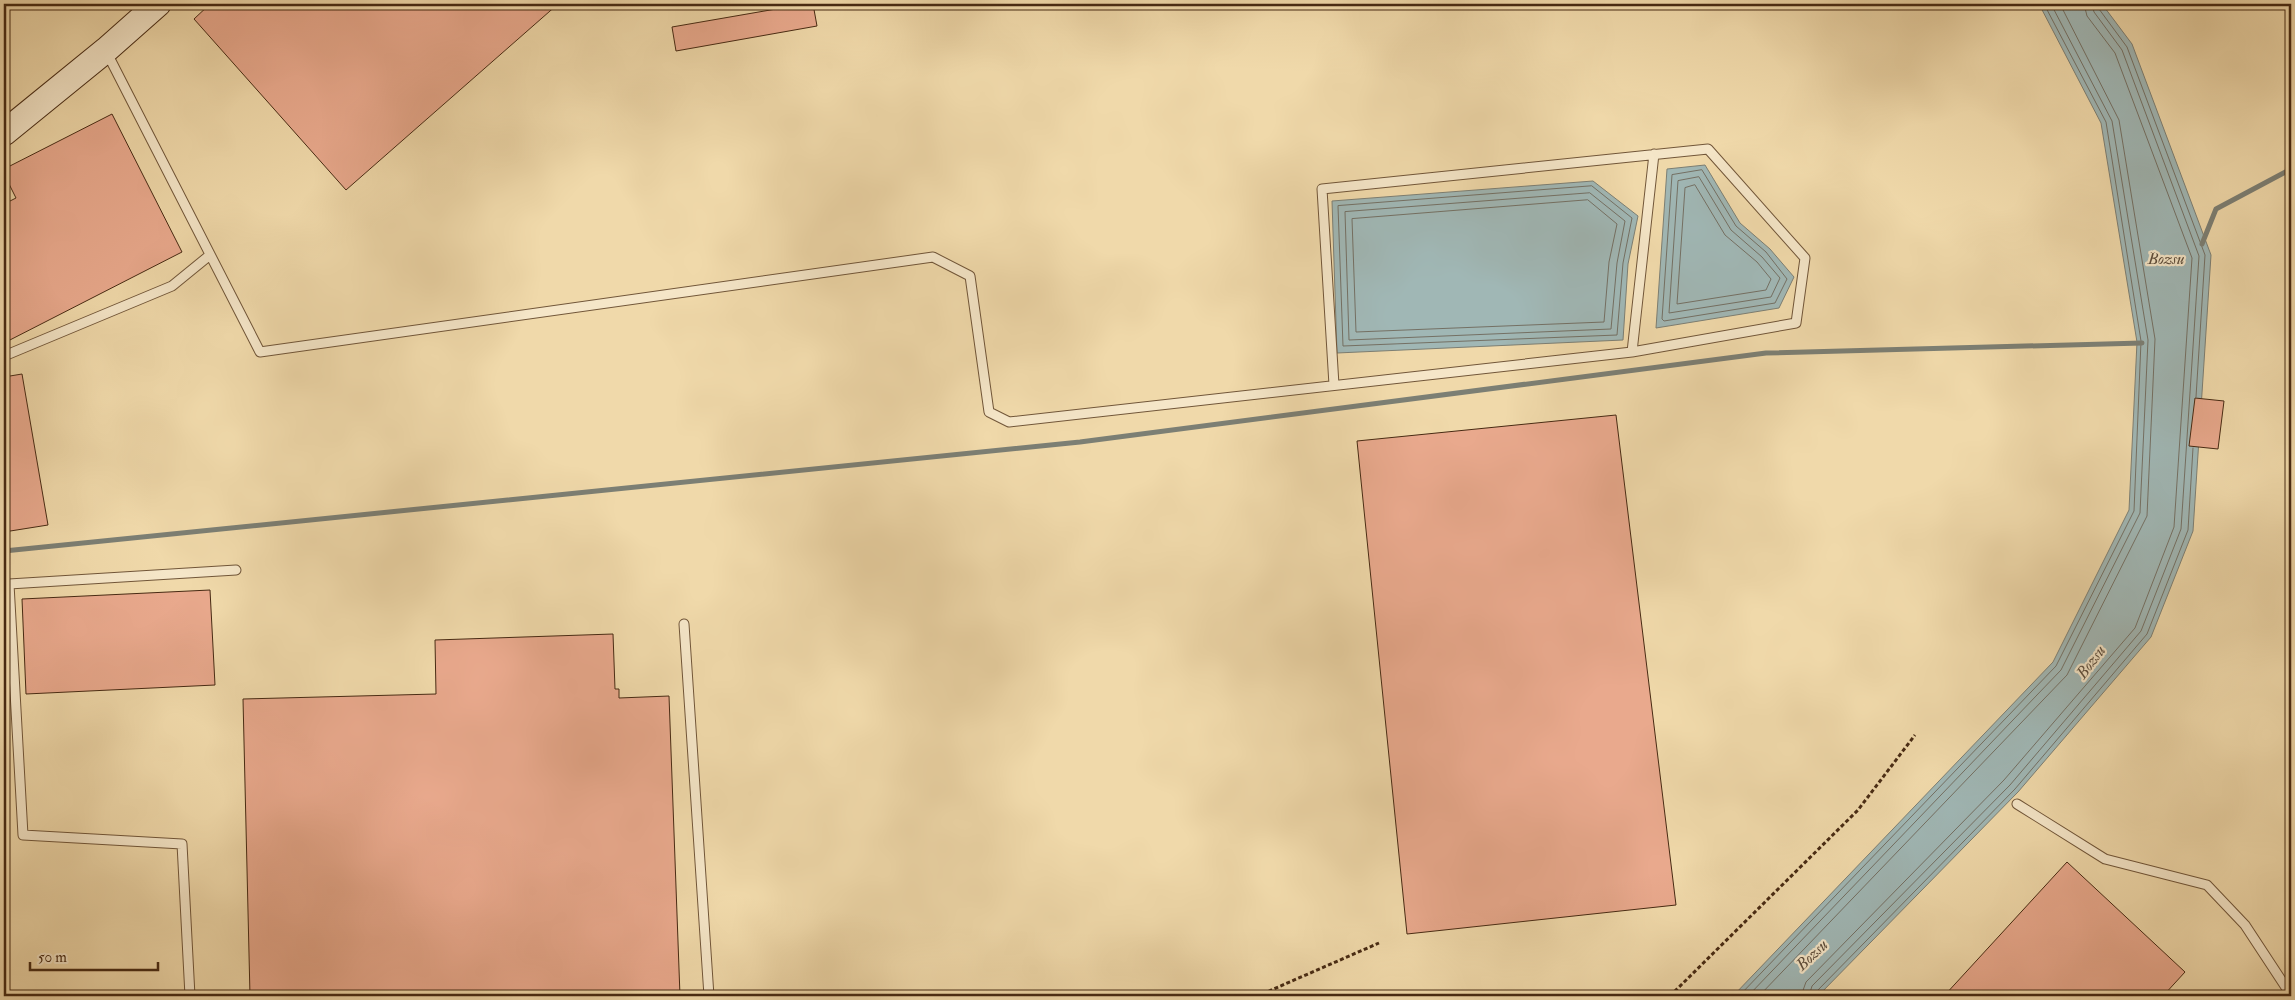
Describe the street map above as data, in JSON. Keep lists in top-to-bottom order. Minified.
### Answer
{"water":["Bozsu"],"scale_bar":"50 m"}
